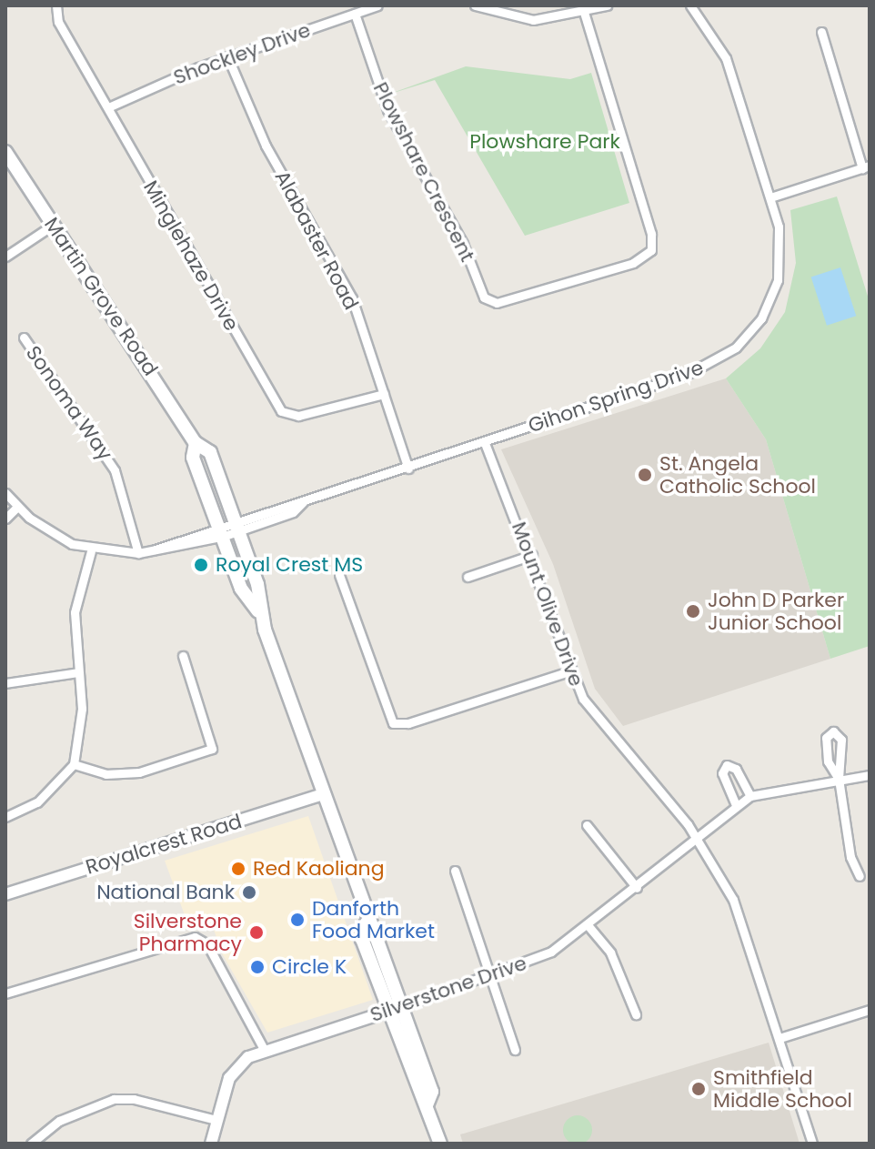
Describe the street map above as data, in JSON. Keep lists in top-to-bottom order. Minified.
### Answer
{"streets":{"main road":["Martin Grove Road"],"street":["Shockley Drive","Plowshare Crescent","Alabaster Road","Minglehaze Drive","Gihon Spring Drive","Sonoma Way","Mount Olive Drive","Royalcrest Road","Silverstone Drive"]},"crossings":[["Shockley Drive","Plowshare Crescent"],["Shockley Drive","Alabaster Road"],["Shockley Drive","Minglehaze Drive"],["Alabaster Road","Minglehaze Drive"],["Alabaster Road","Gihon Spring Drive"],["Martin Grove Road","Gihon Spring Drive"],["Martin Grove Road","Royalcrest Road"],["Martin Grove Road","Silverstone Drive"],["Gihon Spring Drive","Sonoma Way"],["Gihon Spring Drive","Mount Olive Drive"],["Mount Olive Drive","Silverstone Drive"]],"parks":["Plowshare Park"],"places":["St. Angela Catholic School","Royal Crest MS","John D Parker Junior School","Red Kaoliang","National Bank","Danforth Food Market","Silverstone Pharmacy","Circle K","Smithfield Middle School"]}
